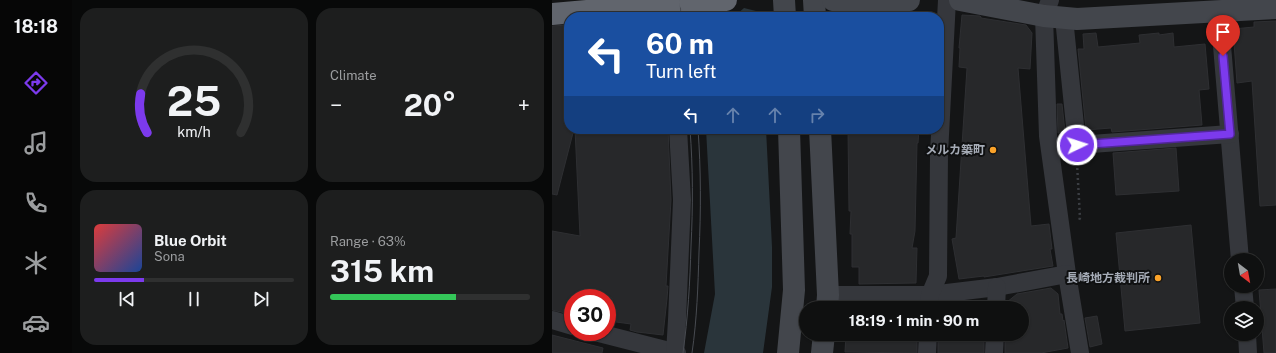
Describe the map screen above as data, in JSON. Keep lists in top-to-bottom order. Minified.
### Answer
{"places":["メルカ築町","長崎地方裁判所"],"north":"bottom right","page":{"tabs":"18:18","tile":["Climate",["Range · 63%","315 km"]],"turn":["60 m","Turn left"],"heat":["−","20°","+"],"song":["Blue Orbit","Sona"],"limit":"30","trip":"18:19 · 1 min · 90 m","gauge":["25","km/h"]}}
